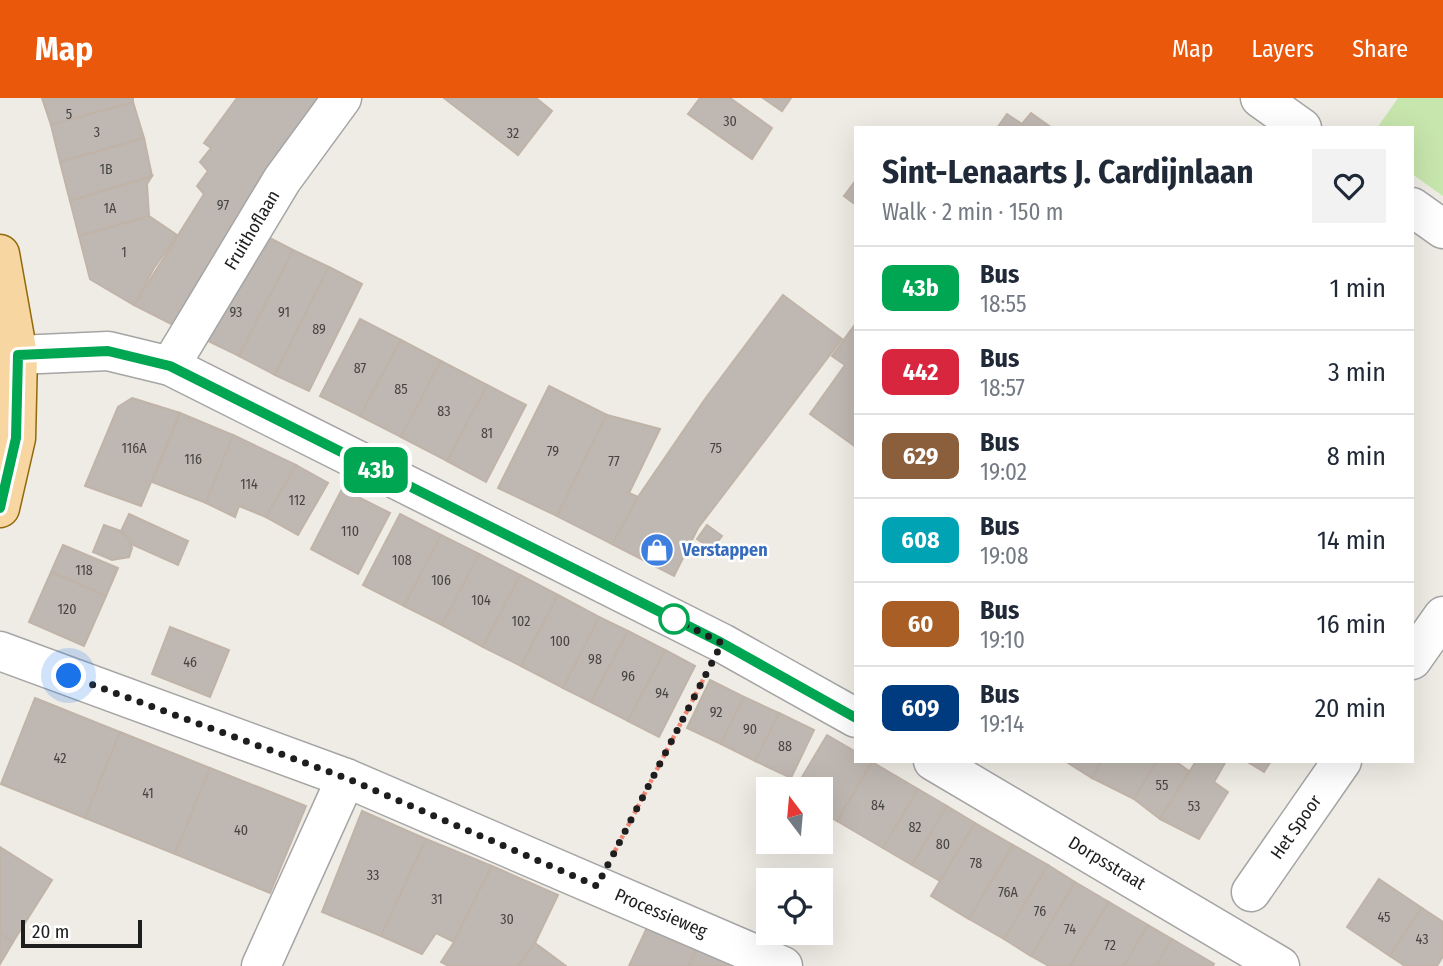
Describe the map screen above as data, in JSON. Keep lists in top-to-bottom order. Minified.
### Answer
{"streets":{"street":["Fruithoflaan","Het Spoor","Dorpsstraat","Processieweg"]},"places":{"shop":["Verstappen"]},"lines":["bus line 43b"],"house_numbers":["5","30","3","32","1B","97","1A","1","93","91","89","87","85","83","81","116A","75","79","116","77","114","112","110","108","118","106","104","120","102","100","98","46","96","94","92","90","88","42","55","41","84","53","82","40","80","78","33","76A","31","76","45","30","74","43","72"],"scale_bar":"20 m","north":"top","page":{"header":"Map","nav":["Map","Layers","Share"],"on_map":"43b","heading":["Sint-Lenaarts J. Cardijnlaan","Walk · 2 min · 150 m"],"list":[{"mark":"43b","name":"Bus","note":"18:55","value":"1 min"},{"mark":"442","name":"Bus","note":"18:57","value":"3 min"},{"mark":"629","name":"Bus","note":"19:02","value":"8 min"},{"mark":"608","name":"Bus","note":"19:08","value":"14 min"},{"mark":"60","name":"Bus","note":"19:10","value":"16 min"},{"mark":"609","name":"Bus","note":"19:14","value":"20 min"}],"scale":"20 m"}}
